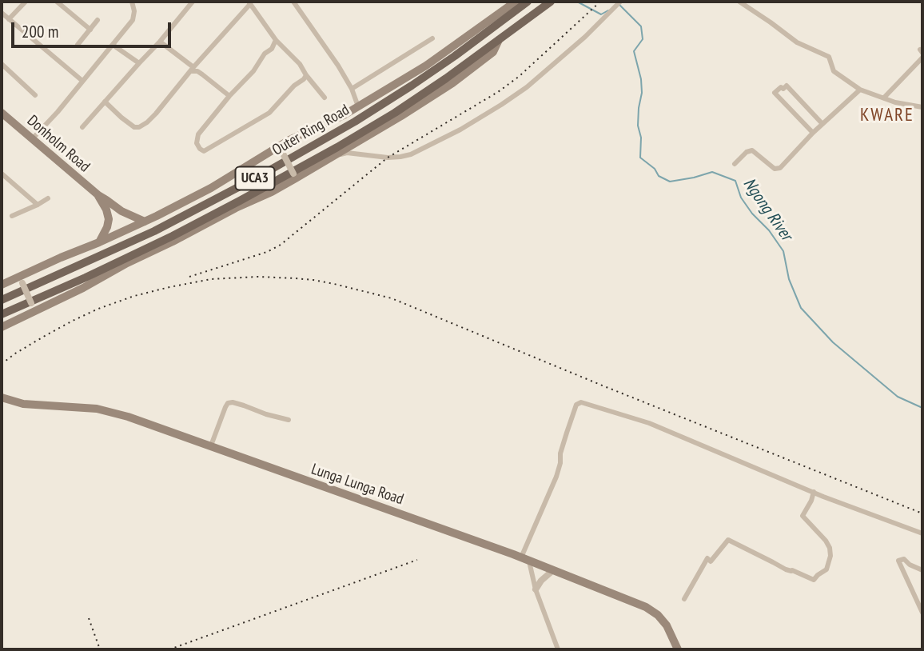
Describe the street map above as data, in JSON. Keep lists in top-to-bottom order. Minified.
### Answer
{"streets":{"main road":["Outer Ring Road","Donholm Road","UCA3","Lunga Lunga Road"]},"crossings":[["Outer Ring Road","UCA3"],["Donholm Road","UCA3"]],"districts":["KWARE"],"water":["Ngong River"],"scale_bar":"200 m"}
